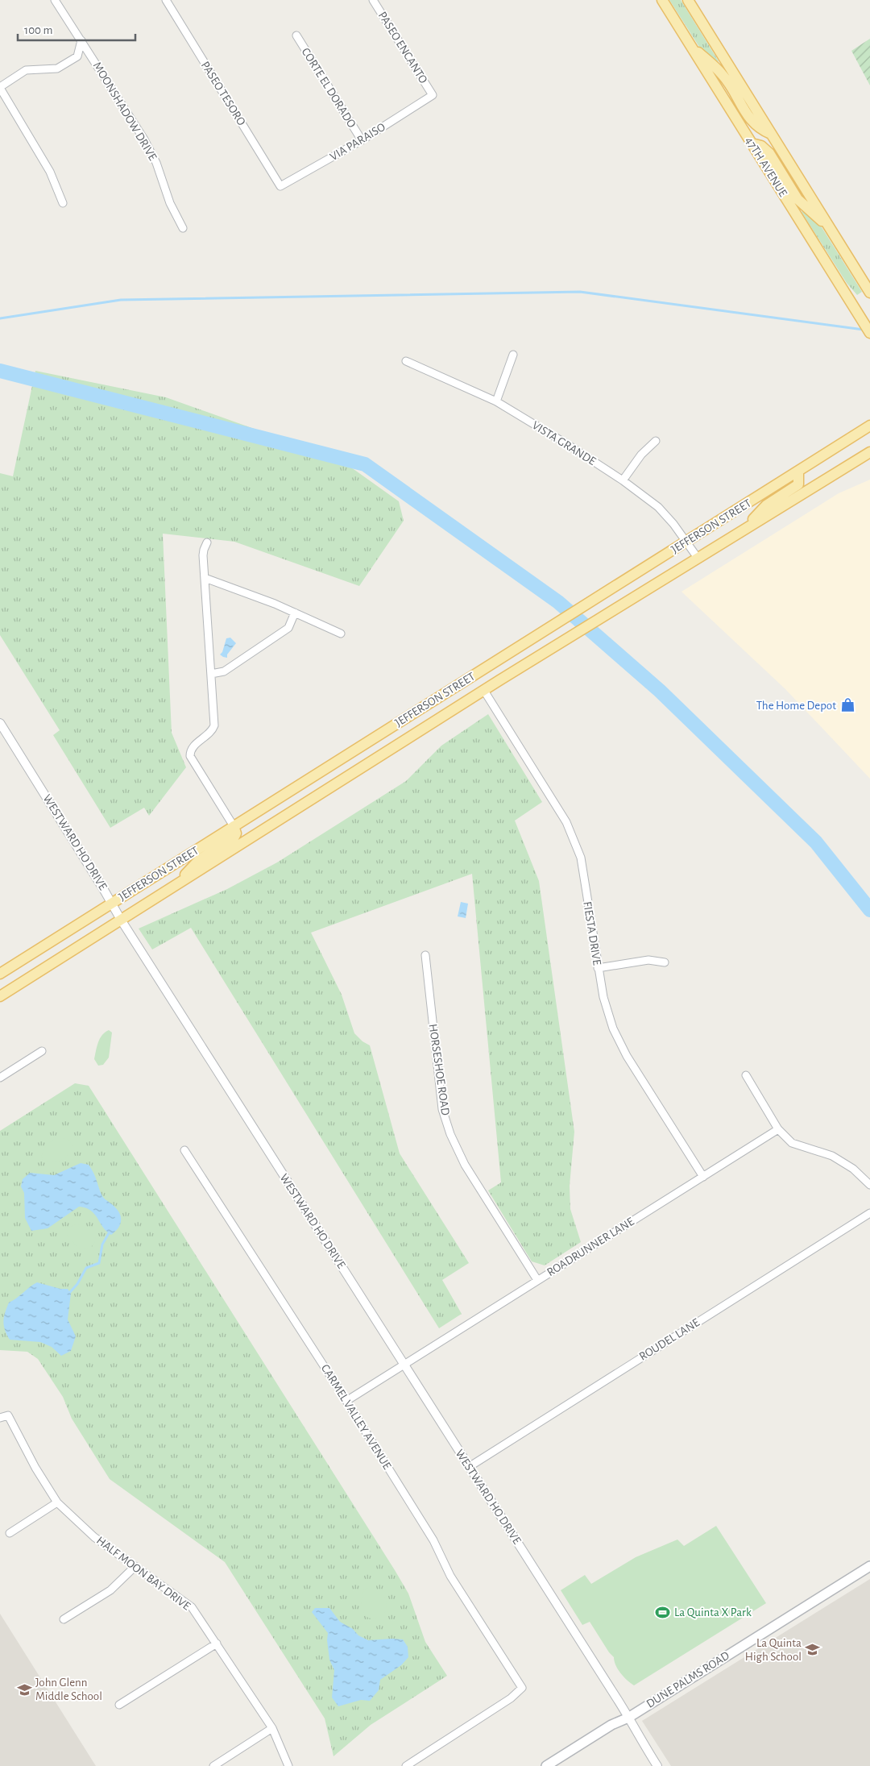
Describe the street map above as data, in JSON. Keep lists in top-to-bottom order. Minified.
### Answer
{"streets":{"main road":["47TH AVENUE","JEFFERSON STREET","DUNE PALMS ROAD"],"street":["PASEO ENCANTO","CORTE EL DORADO","PASEO TESORO","MOONSHADOW DRIVE","VIA PARAISO","VISTA GRANDE","WESTWARD HO DRIVE","FIESTA DRIVE","HORSESHOE ROAD","ROADRUNNER LANE","ROUDEL LANE","CARMEL VALLEY AVENUE","HALF MOON BAY DRIVE"]},"crossings":[["PASEO ENCANTO","VIA PARAISO"],["CORTE EL DORADO","VIA PARAISO"],["PASEO TESORO","VIA PARAISO"],["VISTA GRANDE","JEFFERSON STREET"],["JEFFERSON STREET","WESTWARD HO DRIVE"],["JEFFERSON STREET","FIESTA DRIVE"],["WESTWARD HO DRIVE","ROADRUNNER LANE"],["WESTWARD HO DRIVE","ROUDEL LANE"],["WESTWARD HO DRIVE","DUNE PALMS ROAD"],["FIESTA DRIVE","ROADRUNNER LANE"],["HORSESHOE ROAD","ROADRUNNER LANE"],["ROADRUNNER LANE","CARMEL VALLEY AVENUE"]],"places":{"shop":["The Home Depot"],"sports":["La Quinta X Park"],"school or university":["La Quinta High School","John Glenn Middle School"]},"scale_bar":"100 m"}
